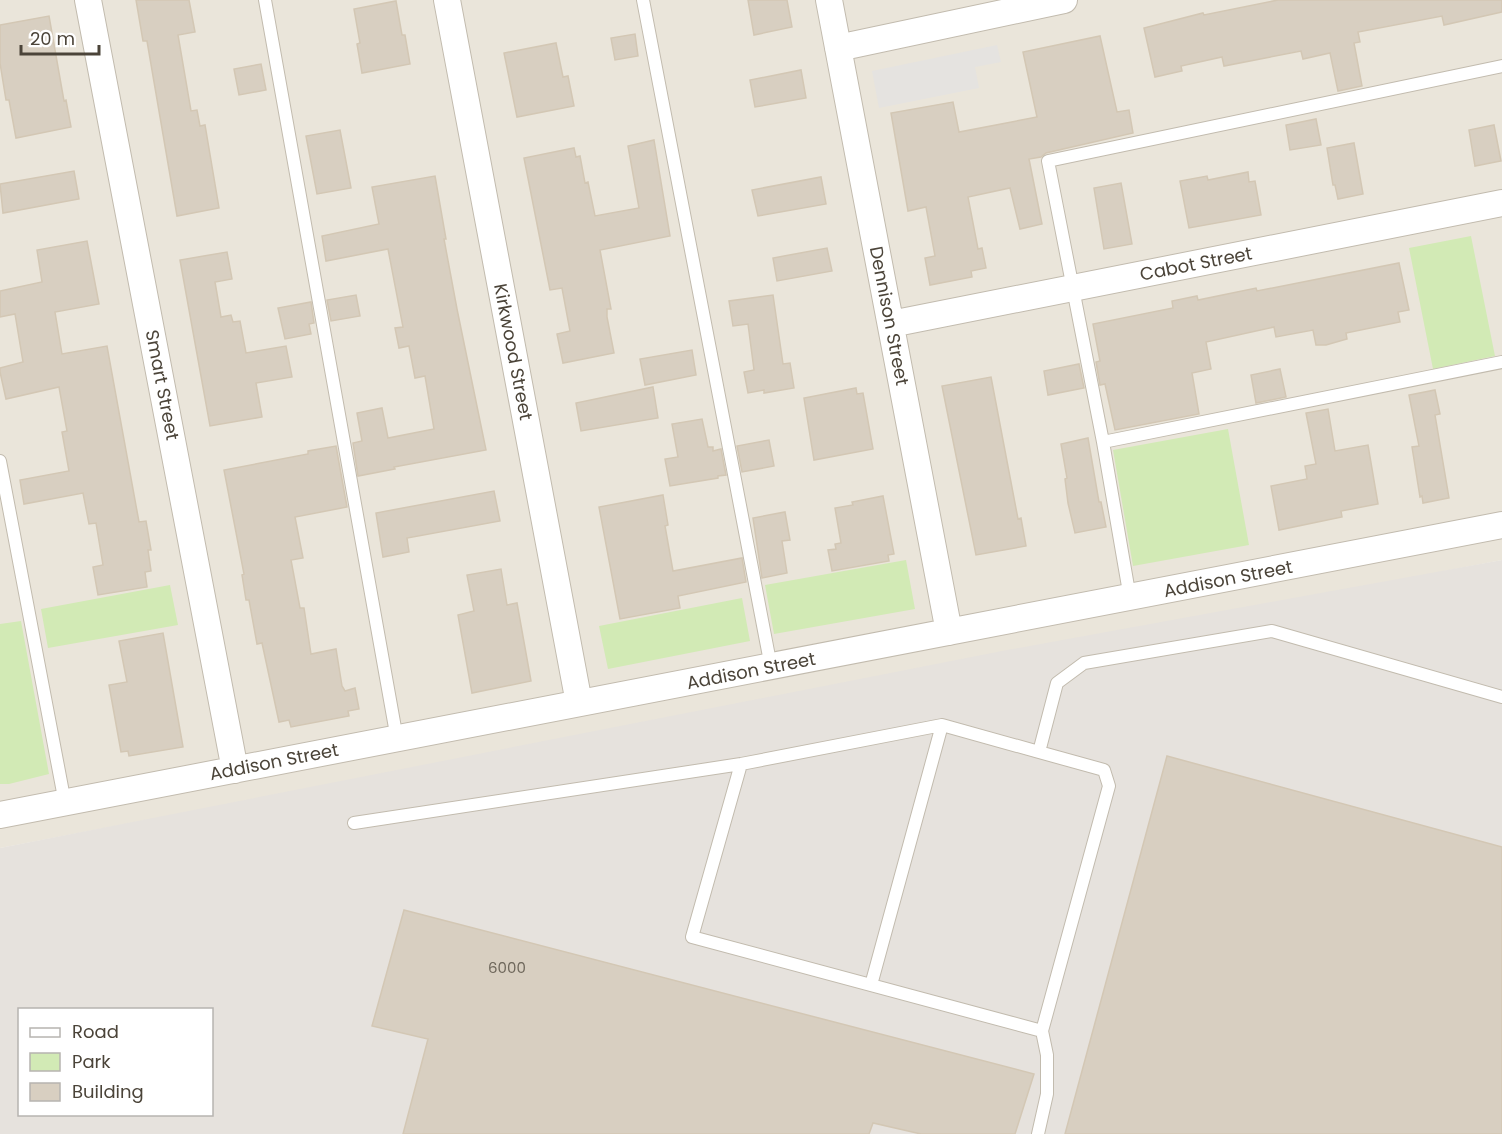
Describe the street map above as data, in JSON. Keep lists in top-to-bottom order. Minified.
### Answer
{"streets":{"street":["Cabot Street","Dennison Street","Kirkwood Street","Smart Street","Addison Street"]},"crossings":[["Cabot Street","Dennison Street"],["Dennison Street","Addison Street"],["Kirkwood Street","Addison Street"],["Smart Street","Addison Street"]],"house_numbers":["6000"],"legend":["Road","Park","Building"],"scale_bar":"20 m"}
